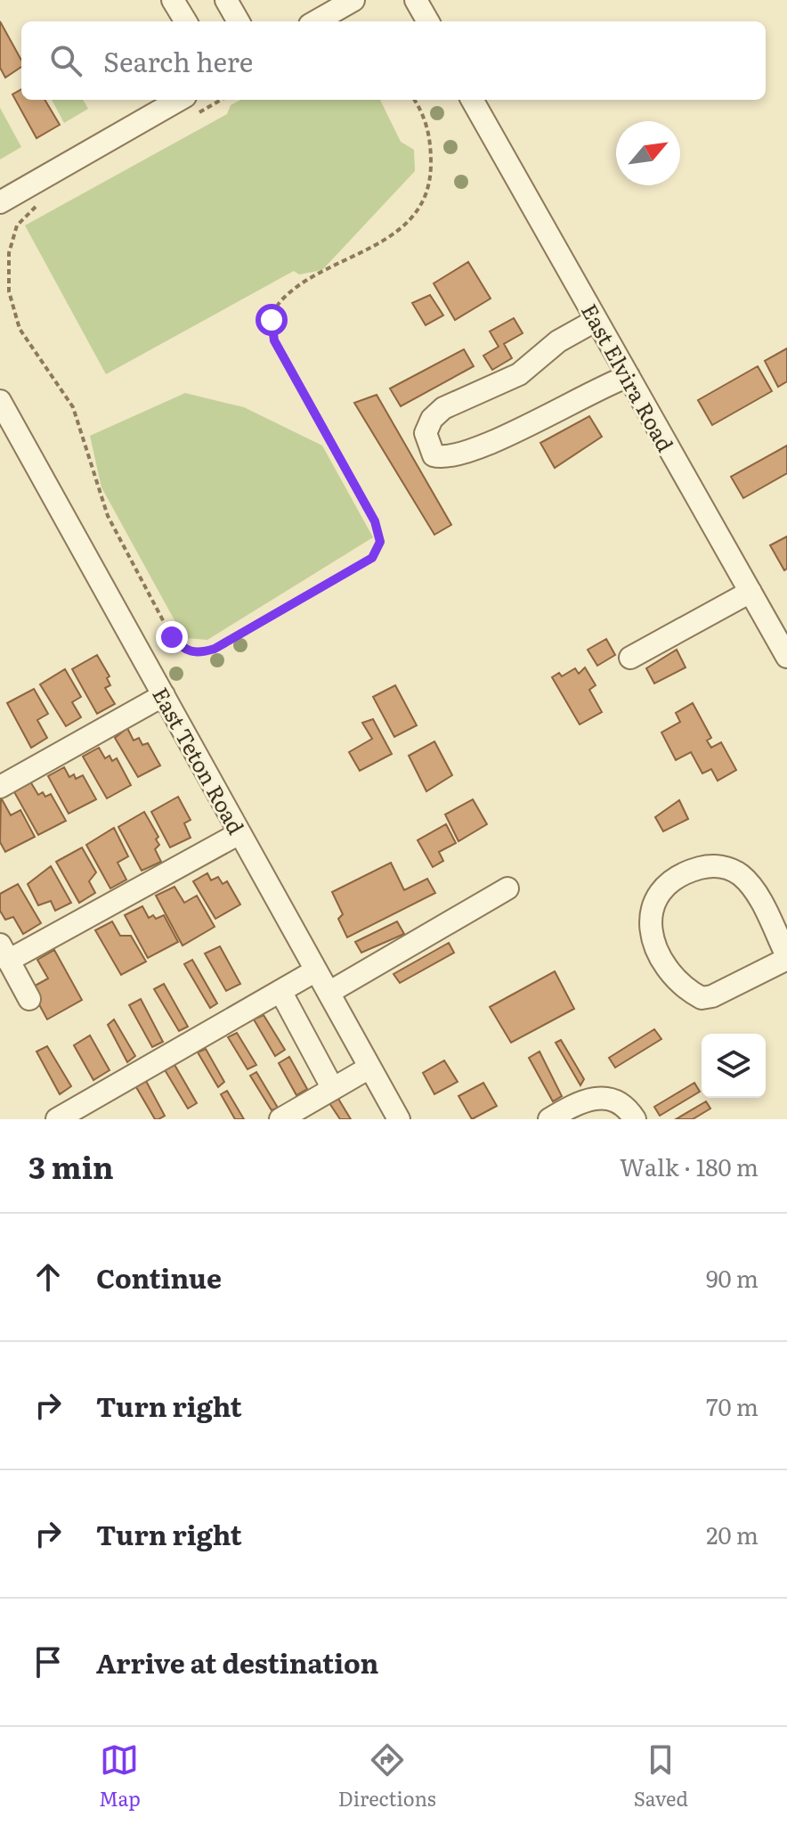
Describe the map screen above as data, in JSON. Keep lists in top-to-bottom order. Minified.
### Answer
{"streets":{"street":["East Elvira Road","East Teton Road"]},"north":"top right","page":{"search":"Search here","heading":["3 min","Walk · 180 m"],"list":[["Continue","90 m"],["Turn right","70 m"],["Turn right","20 m"],"Arrive at destination"],"nav":["Map","Directions","Saved"]}}
